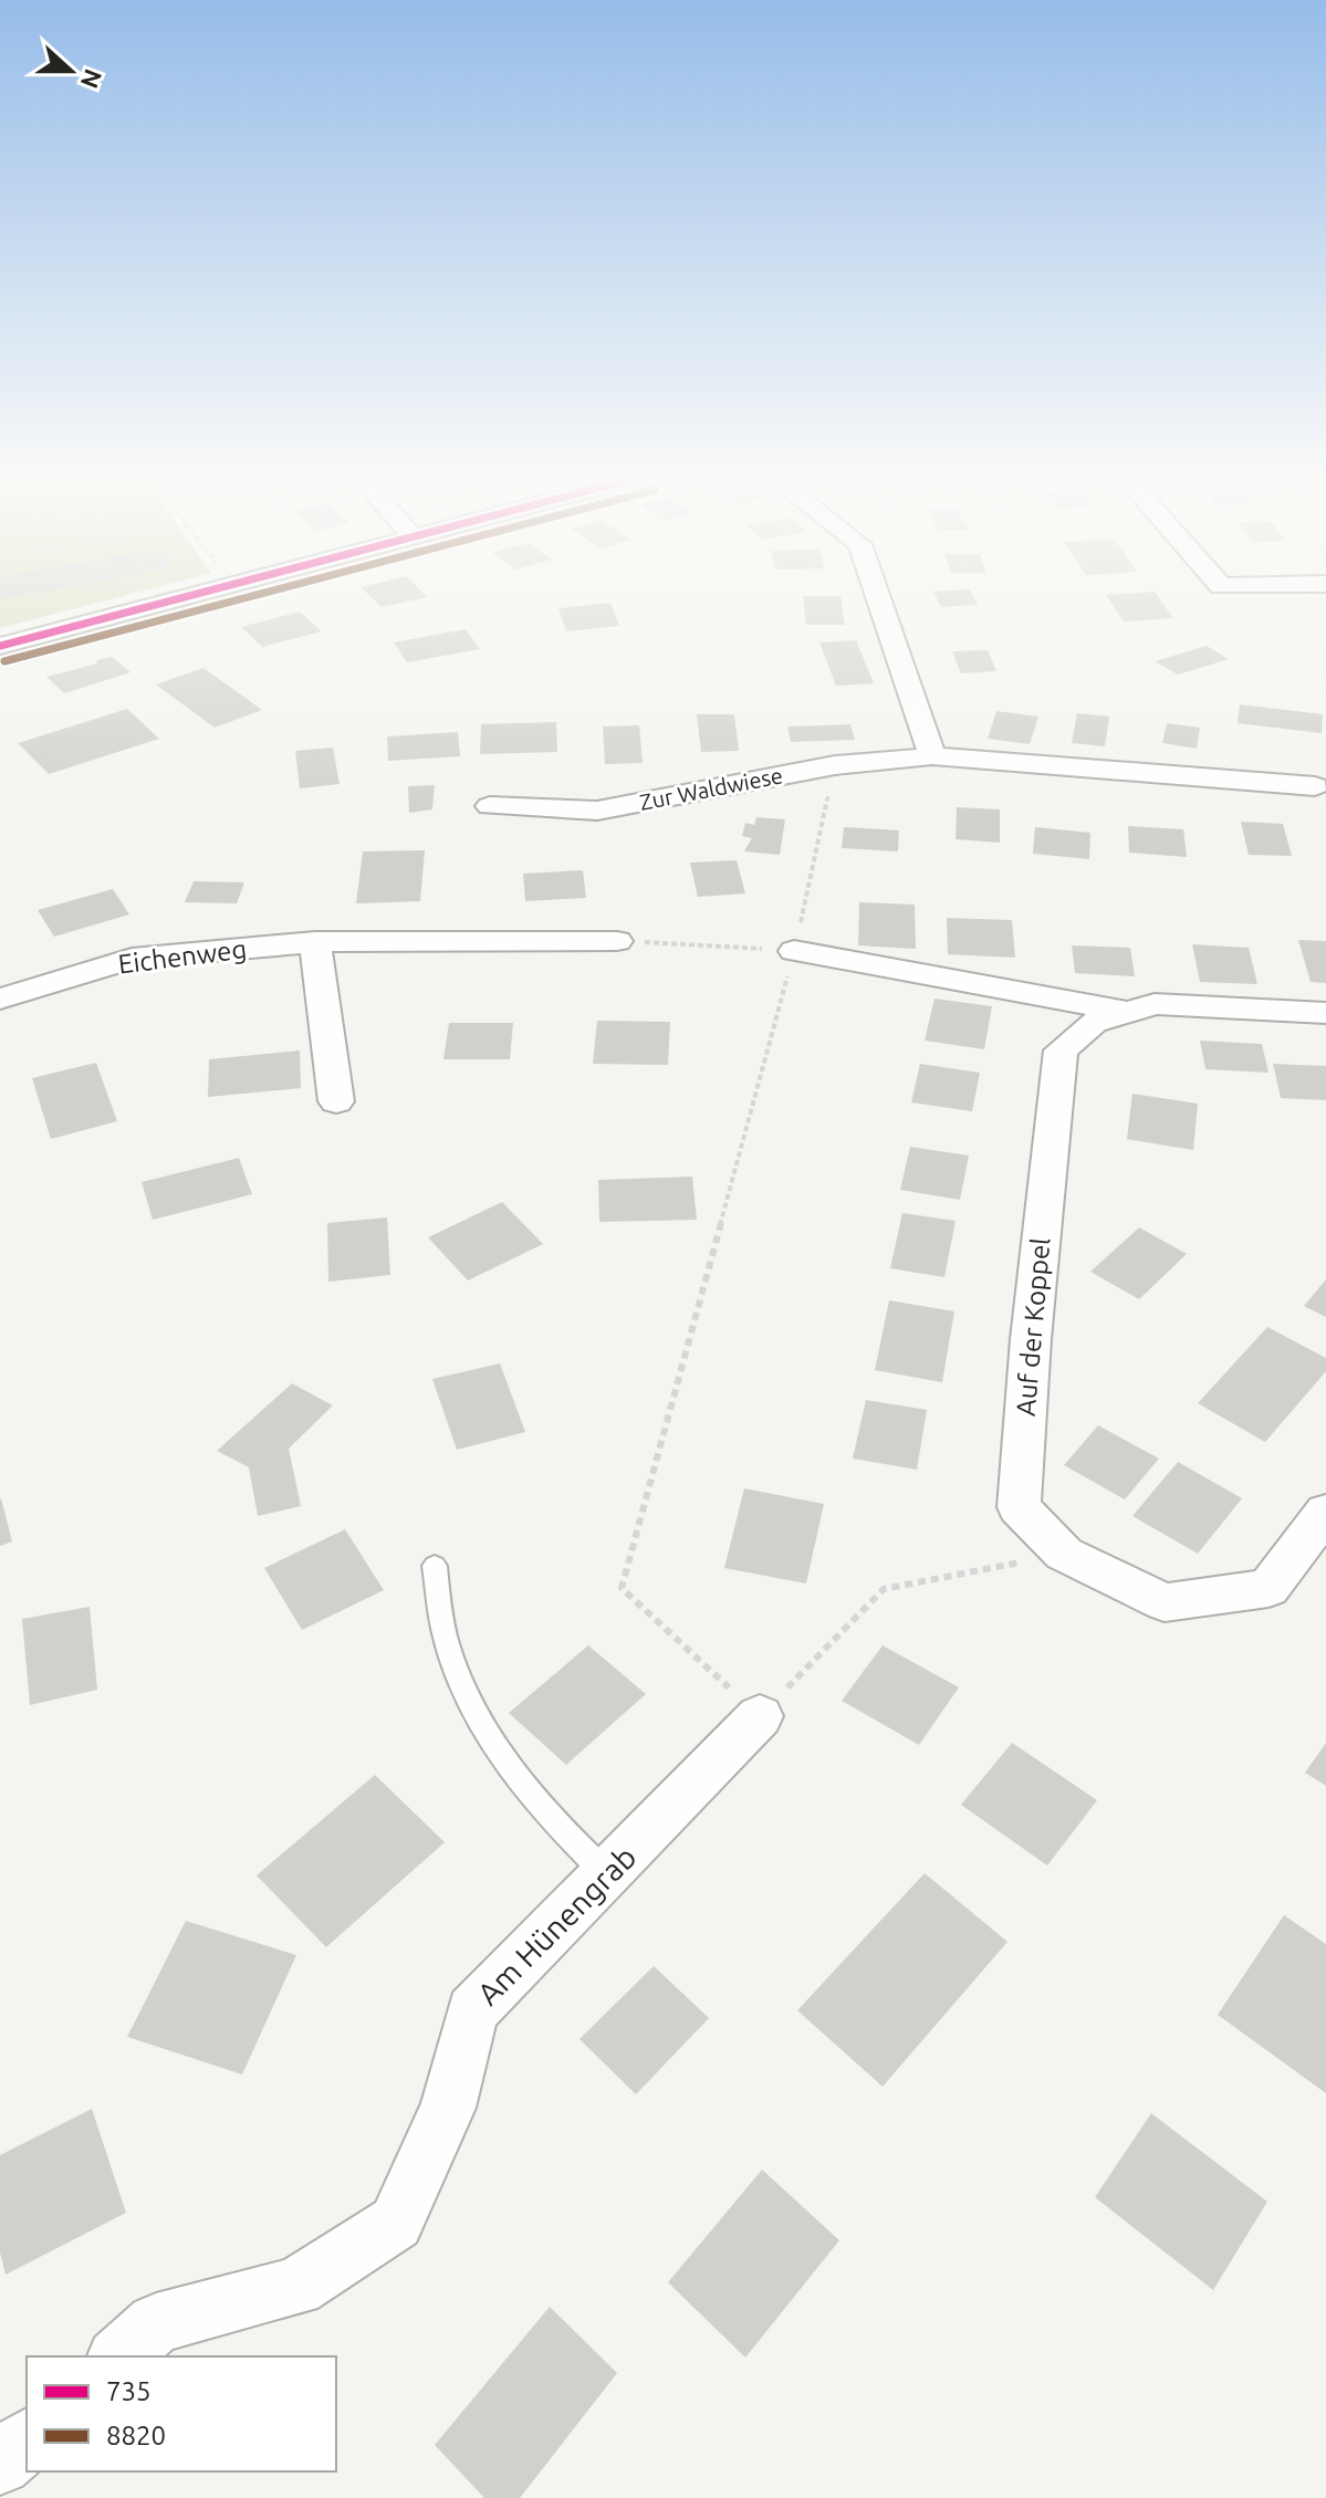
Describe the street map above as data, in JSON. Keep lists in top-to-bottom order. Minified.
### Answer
{"streets":{"street":["Zur Waldwiese","Eichenweg","Auf der Koppel","Am Hünengrab"]},"lines":["transit line 735","transit line 8820"],"legend":["735","8820"],"north":"right"}
